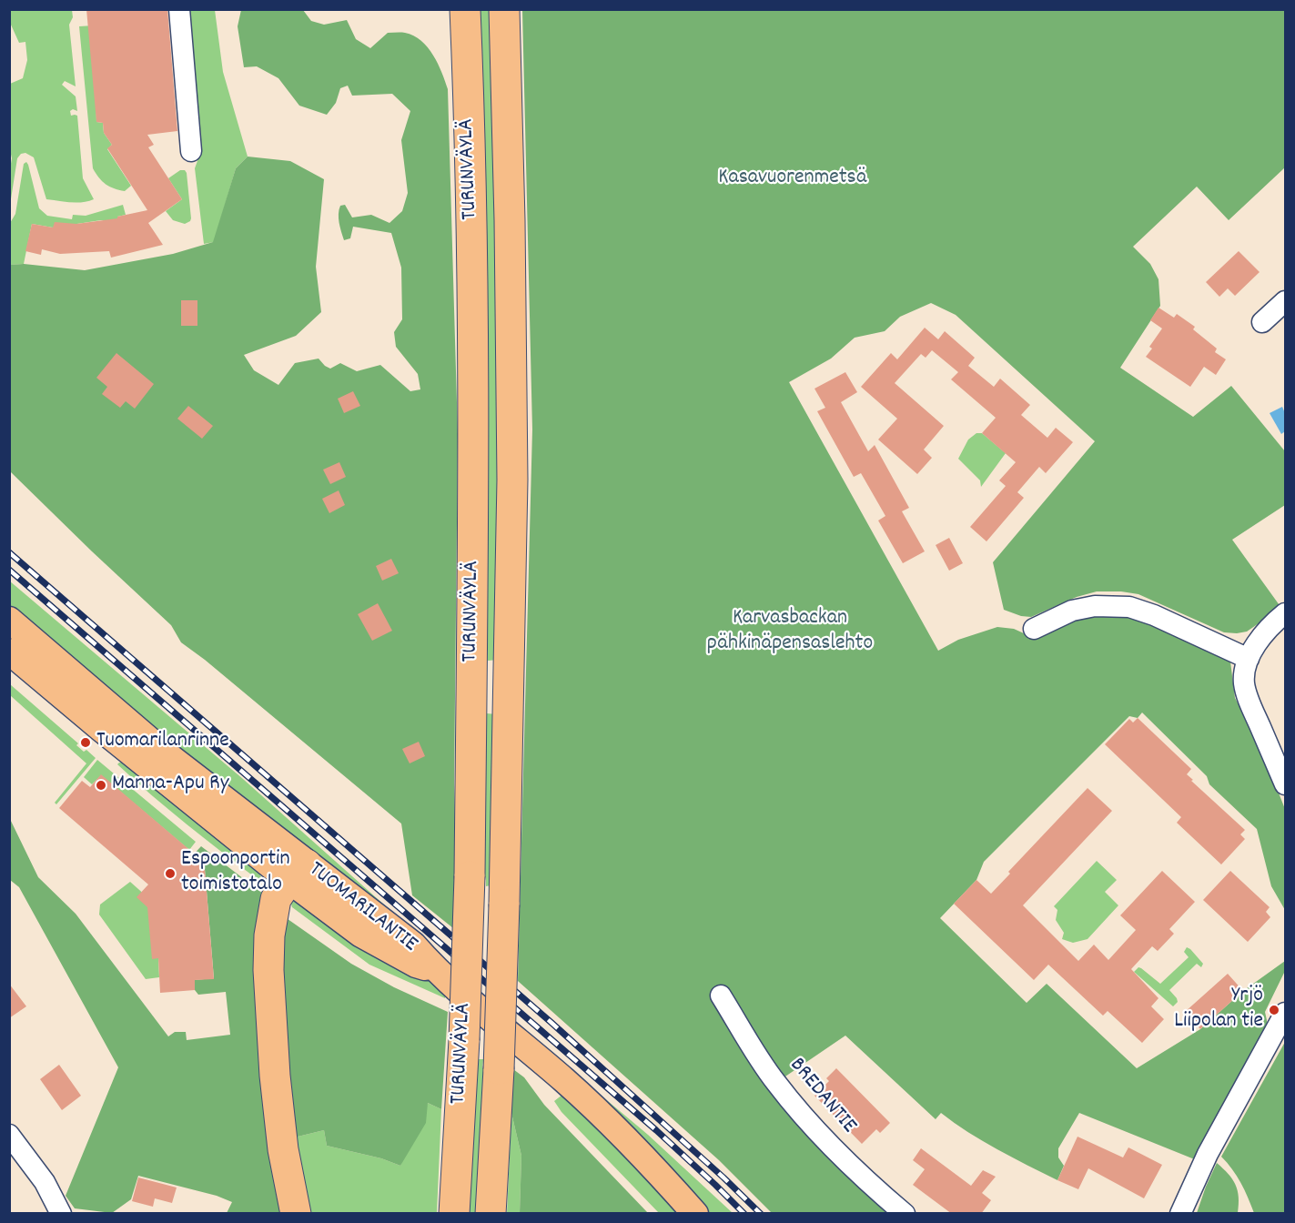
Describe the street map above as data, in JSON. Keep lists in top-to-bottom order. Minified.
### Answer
{"streets":{"highway":["TURUNVÄYLÄ"],"main road":["TUOMARILANTIE"],"street":["BREDANTIE"]},"parks":["Kasavuorenmetsä","Karvasbackan pähkinäpensaslehto"],"places":["Tuomarilanrinne","Manna-Apu Ry","Espoonportin toimistotalo","Yrjö Liipolan tie"]}
